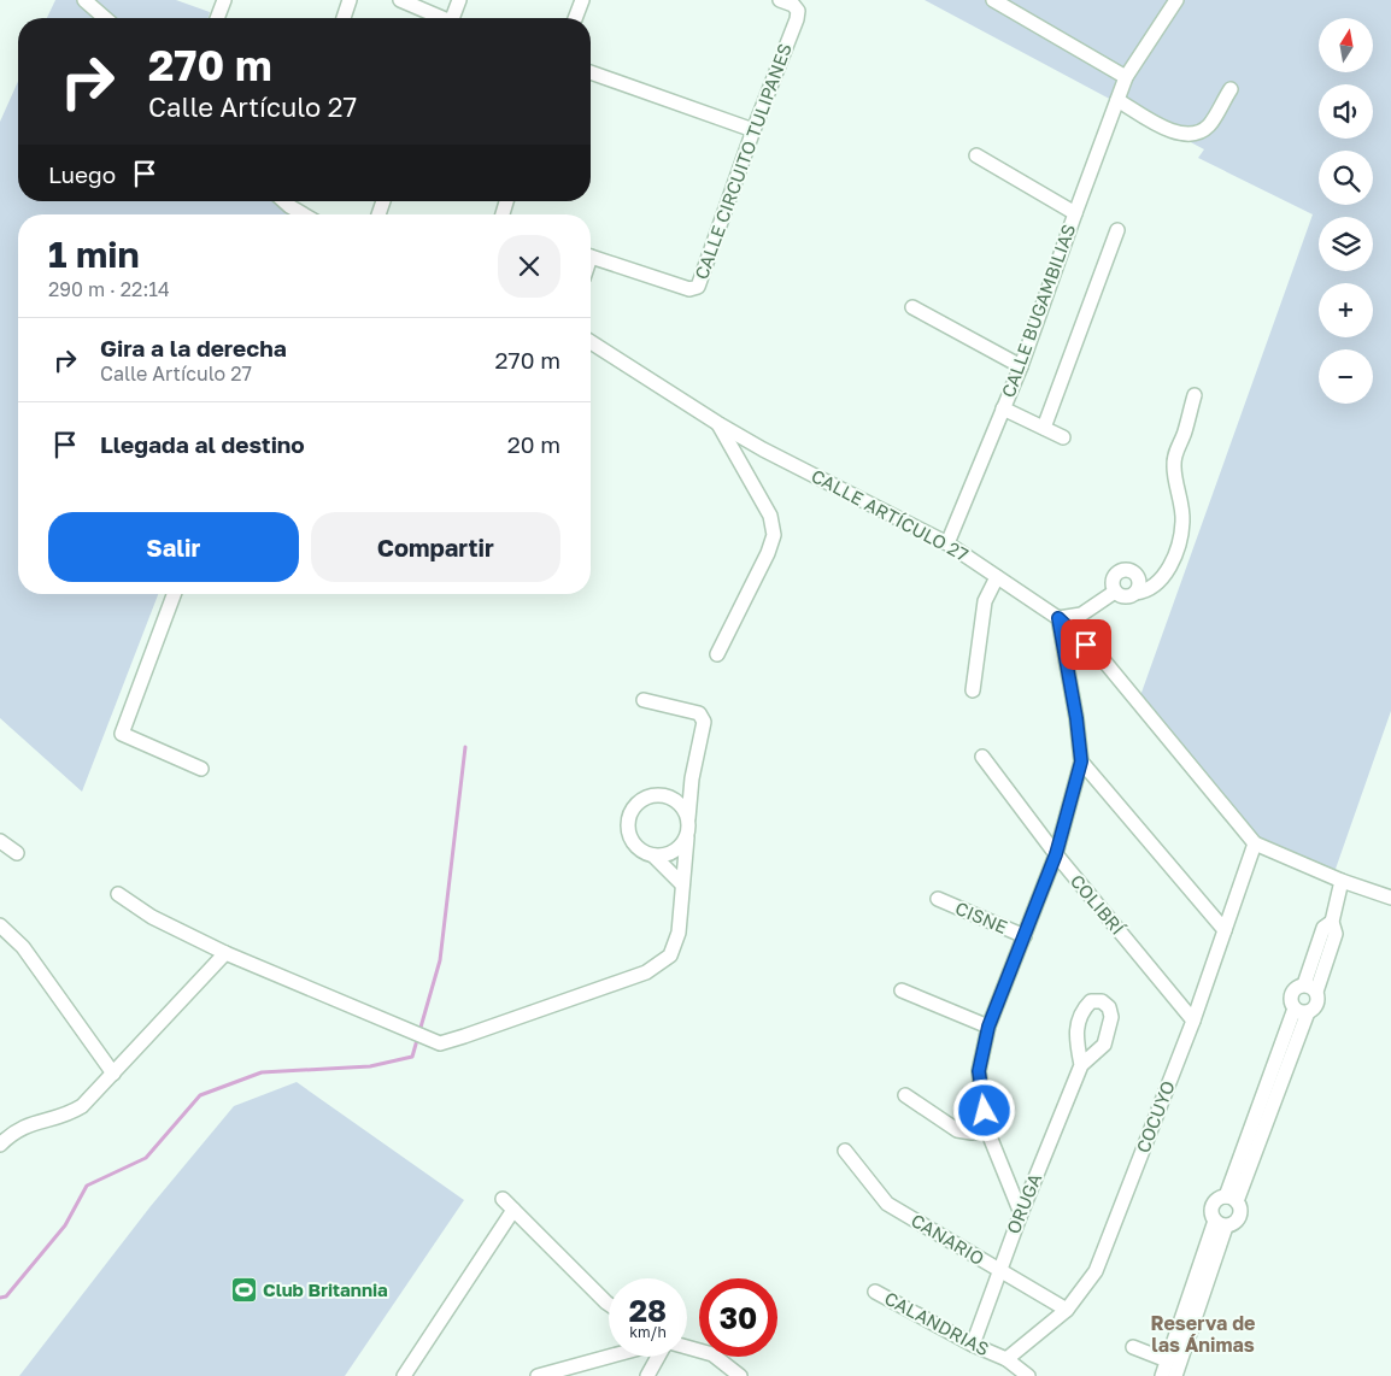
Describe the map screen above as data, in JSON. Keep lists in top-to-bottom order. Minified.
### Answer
{"streets":{"street":["CALLE CIRCUITO TULIPANES","CALLE BUGAMBILIAS","CALLE ARTÍCULO 27","COLIBRÍ","CISNE","COCUYO","ORUGA","CANARIO","CALANDRIAS"]},"crossings":[["CALLE BUGAMBILIAS","CALLE ARTÍCULO 27"],["CALLE ARTÍCULO 27","COCUYO"],["COLIBRÍ","COCUYO"],["COCUYO","CANARIO"],["COCUYO","CALANDRIAS"],["ORUGA","CANARIO"],["ORUGA","CALANDRIAS"]],"districts":["Reserva de las Ánimas"],"places":{"sports":["Club Britannia"]},"north":"top","page":{"map_buttons":["+","−"],"turn":["270 m","Calle Artículo 27"],"then":"Luego","heading":["1 min","290 m · 22:14"],"list":[{"name":"Gira a la derecha","note":"Calle Artículo 27","value":"270 m"},{"name":"Llegada al destino","value":"20 m"}],"buttons":["Salir","Compartir"],"speed":"28 km/h","limit":"30"}}
